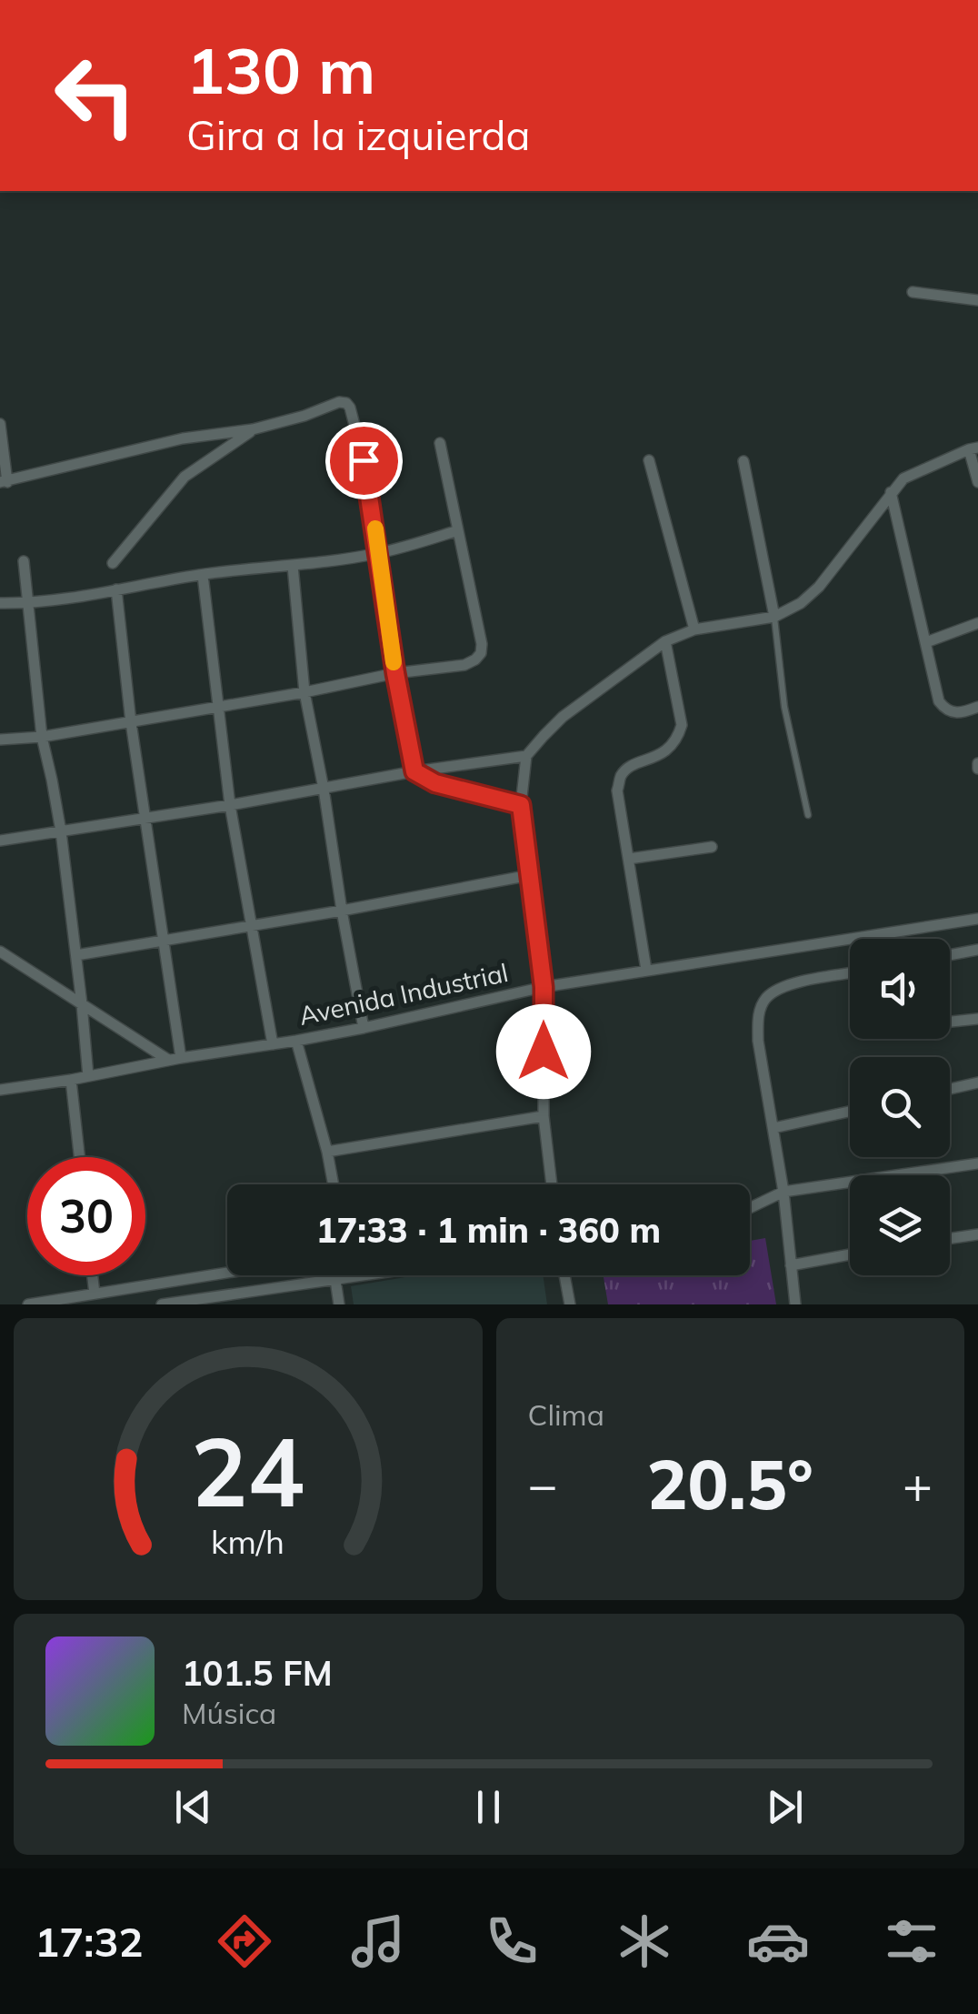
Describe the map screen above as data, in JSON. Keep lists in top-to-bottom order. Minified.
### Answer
{"streets":{"street":["Avenida Industrial"]},"page":{"turn":["130 m","Gira a la izquierda"],"limit":"30","trip":"17:33 · 1 min · 360 m","tile":"Clima","heat":["−","20.5°","+"],"song":["101.5 FM","Música"],"tabs":"17:32","gauge":["24","km/h"]}}
